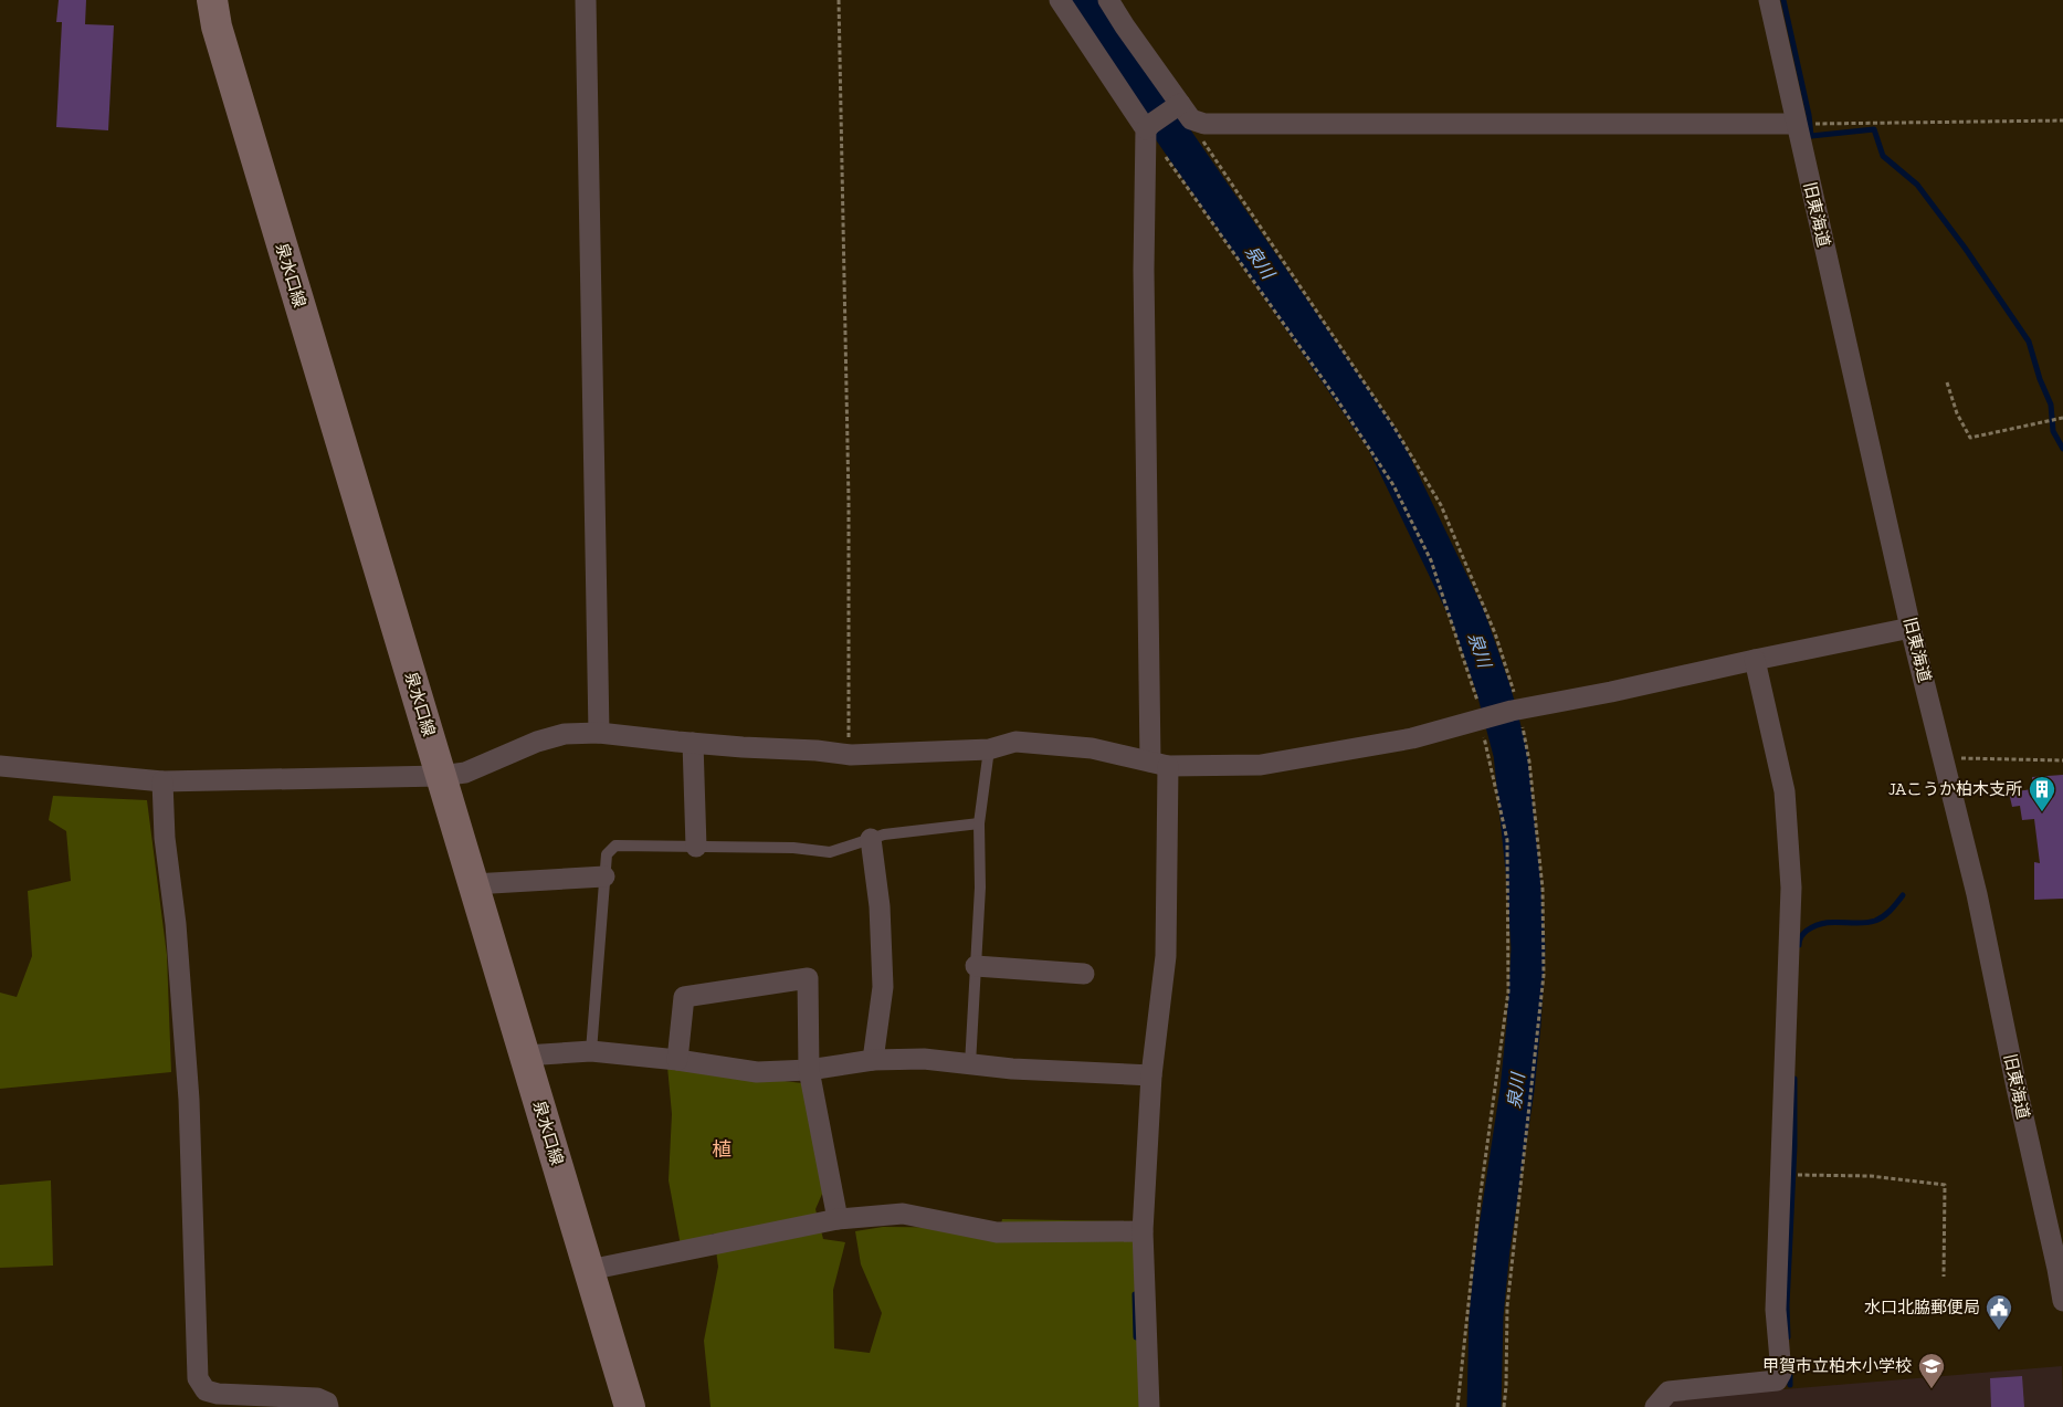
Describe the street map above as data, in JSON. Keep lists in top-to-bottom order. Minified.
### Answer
{"streets":{"main road":["泉水口線"],"street":["旧東海道"]},"districts":["植"],"water":["泉川"],"places":{"building":["JAこうか柏木支所"],"public building":["水口北脇郵便局"],"school or university":["甲賀市立柏木小学校"]}}
